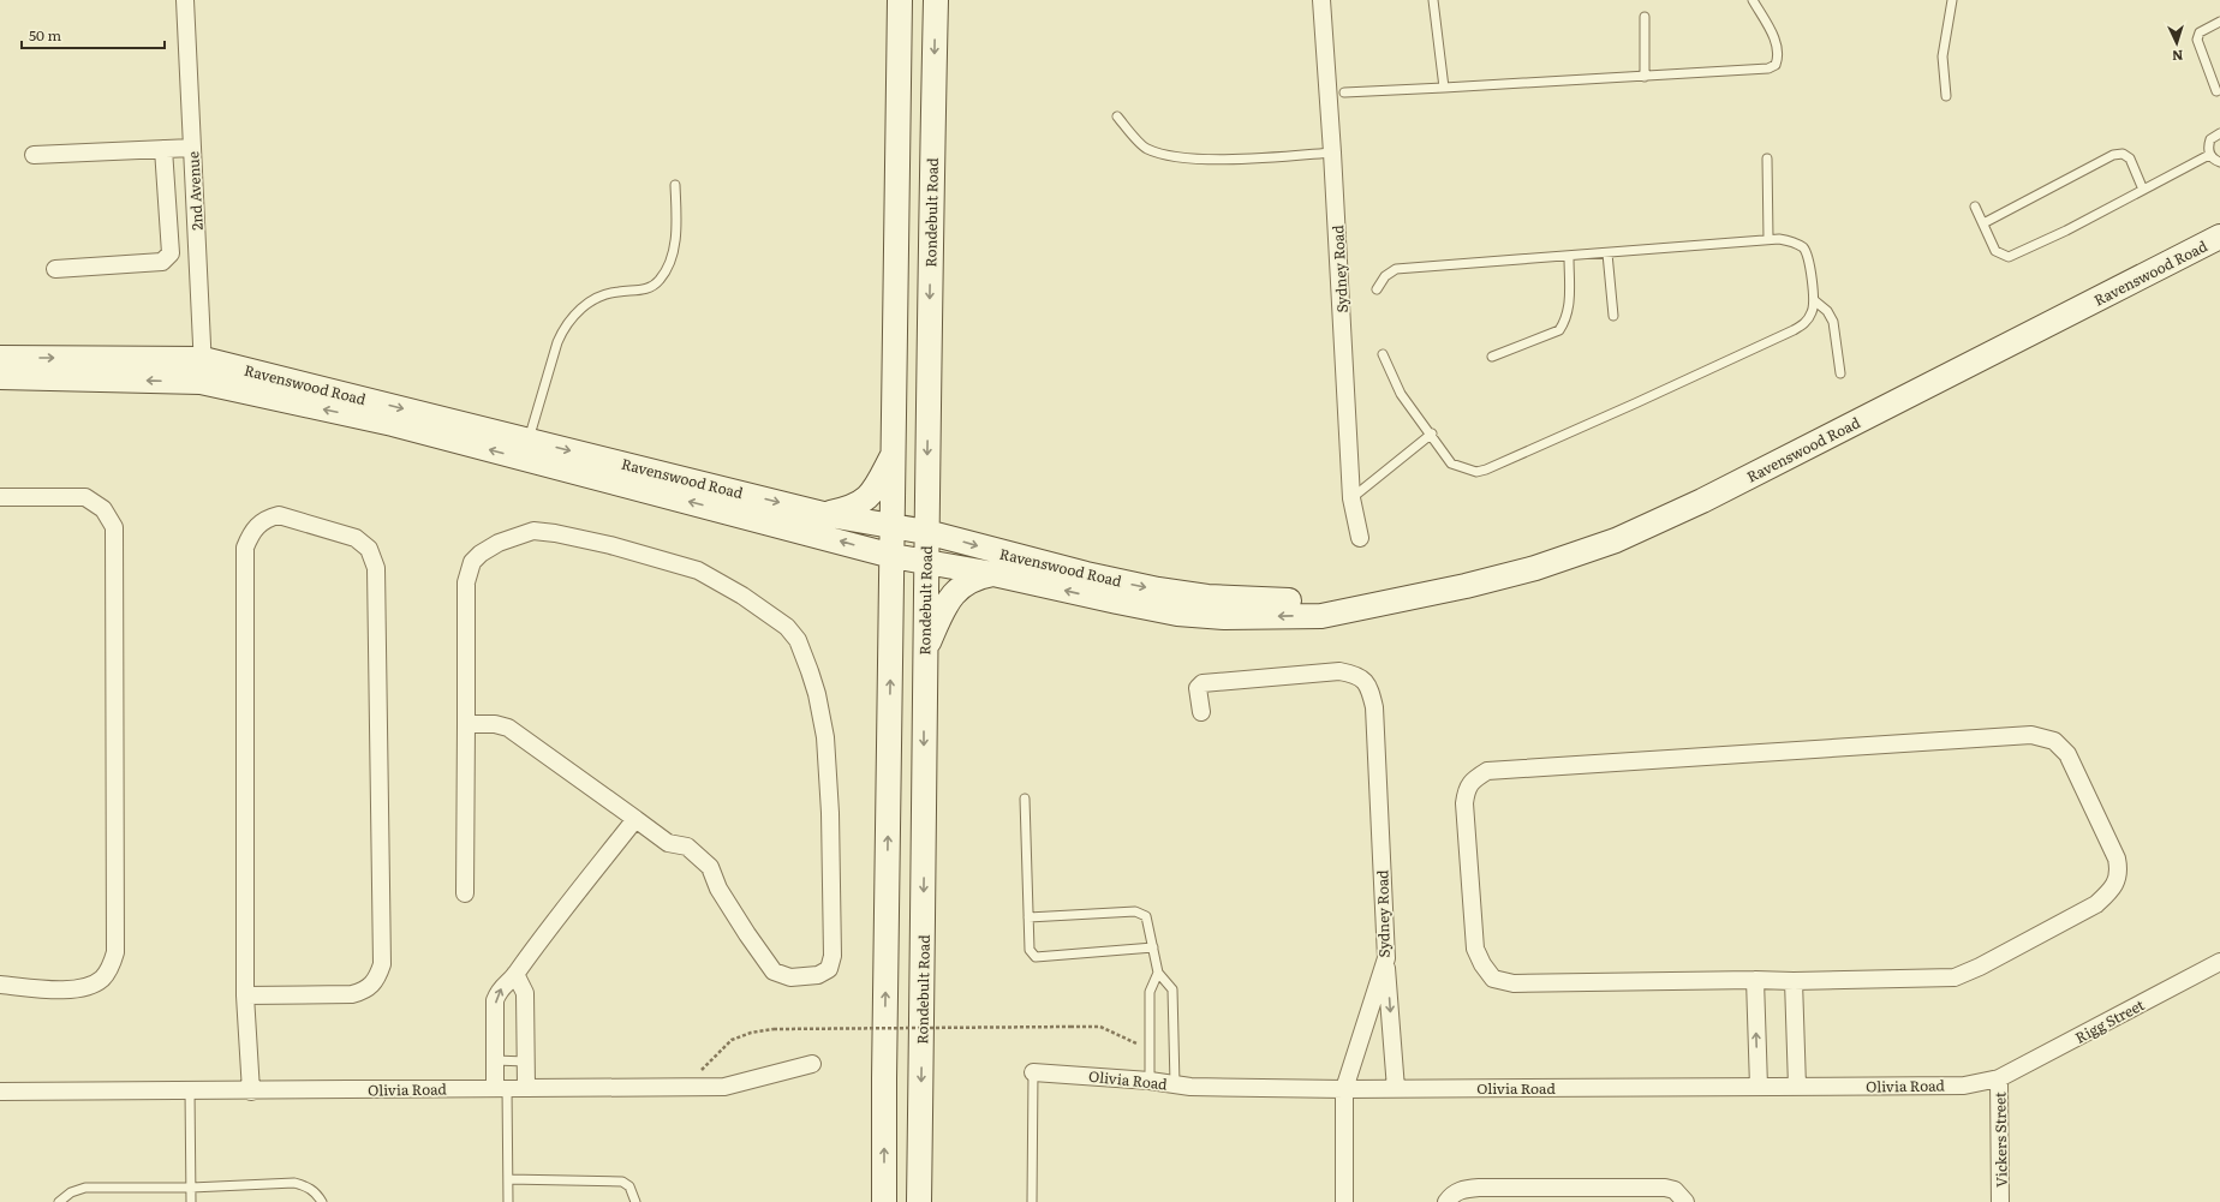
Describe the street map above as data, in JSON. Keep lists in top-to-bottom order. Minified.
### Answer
{"streets":{"street":["2nd Avenue","Rondebult Road","Sydney Road","Ravenswood Road","Rigg Street","Olivia Road","Vickers Street"]},"crossings":[["2nd Avenue","Ravenswood Road"],["Rondebult Road","Ravenswood Road"],["Sydney Road","Olivia Road"],["Rigg Street","Olivia Road"],["Rigg Street","Vickers Street"],["Olivia Road","Vickers Street"]],"scale_bar":"50 m","north":"bottom"}
